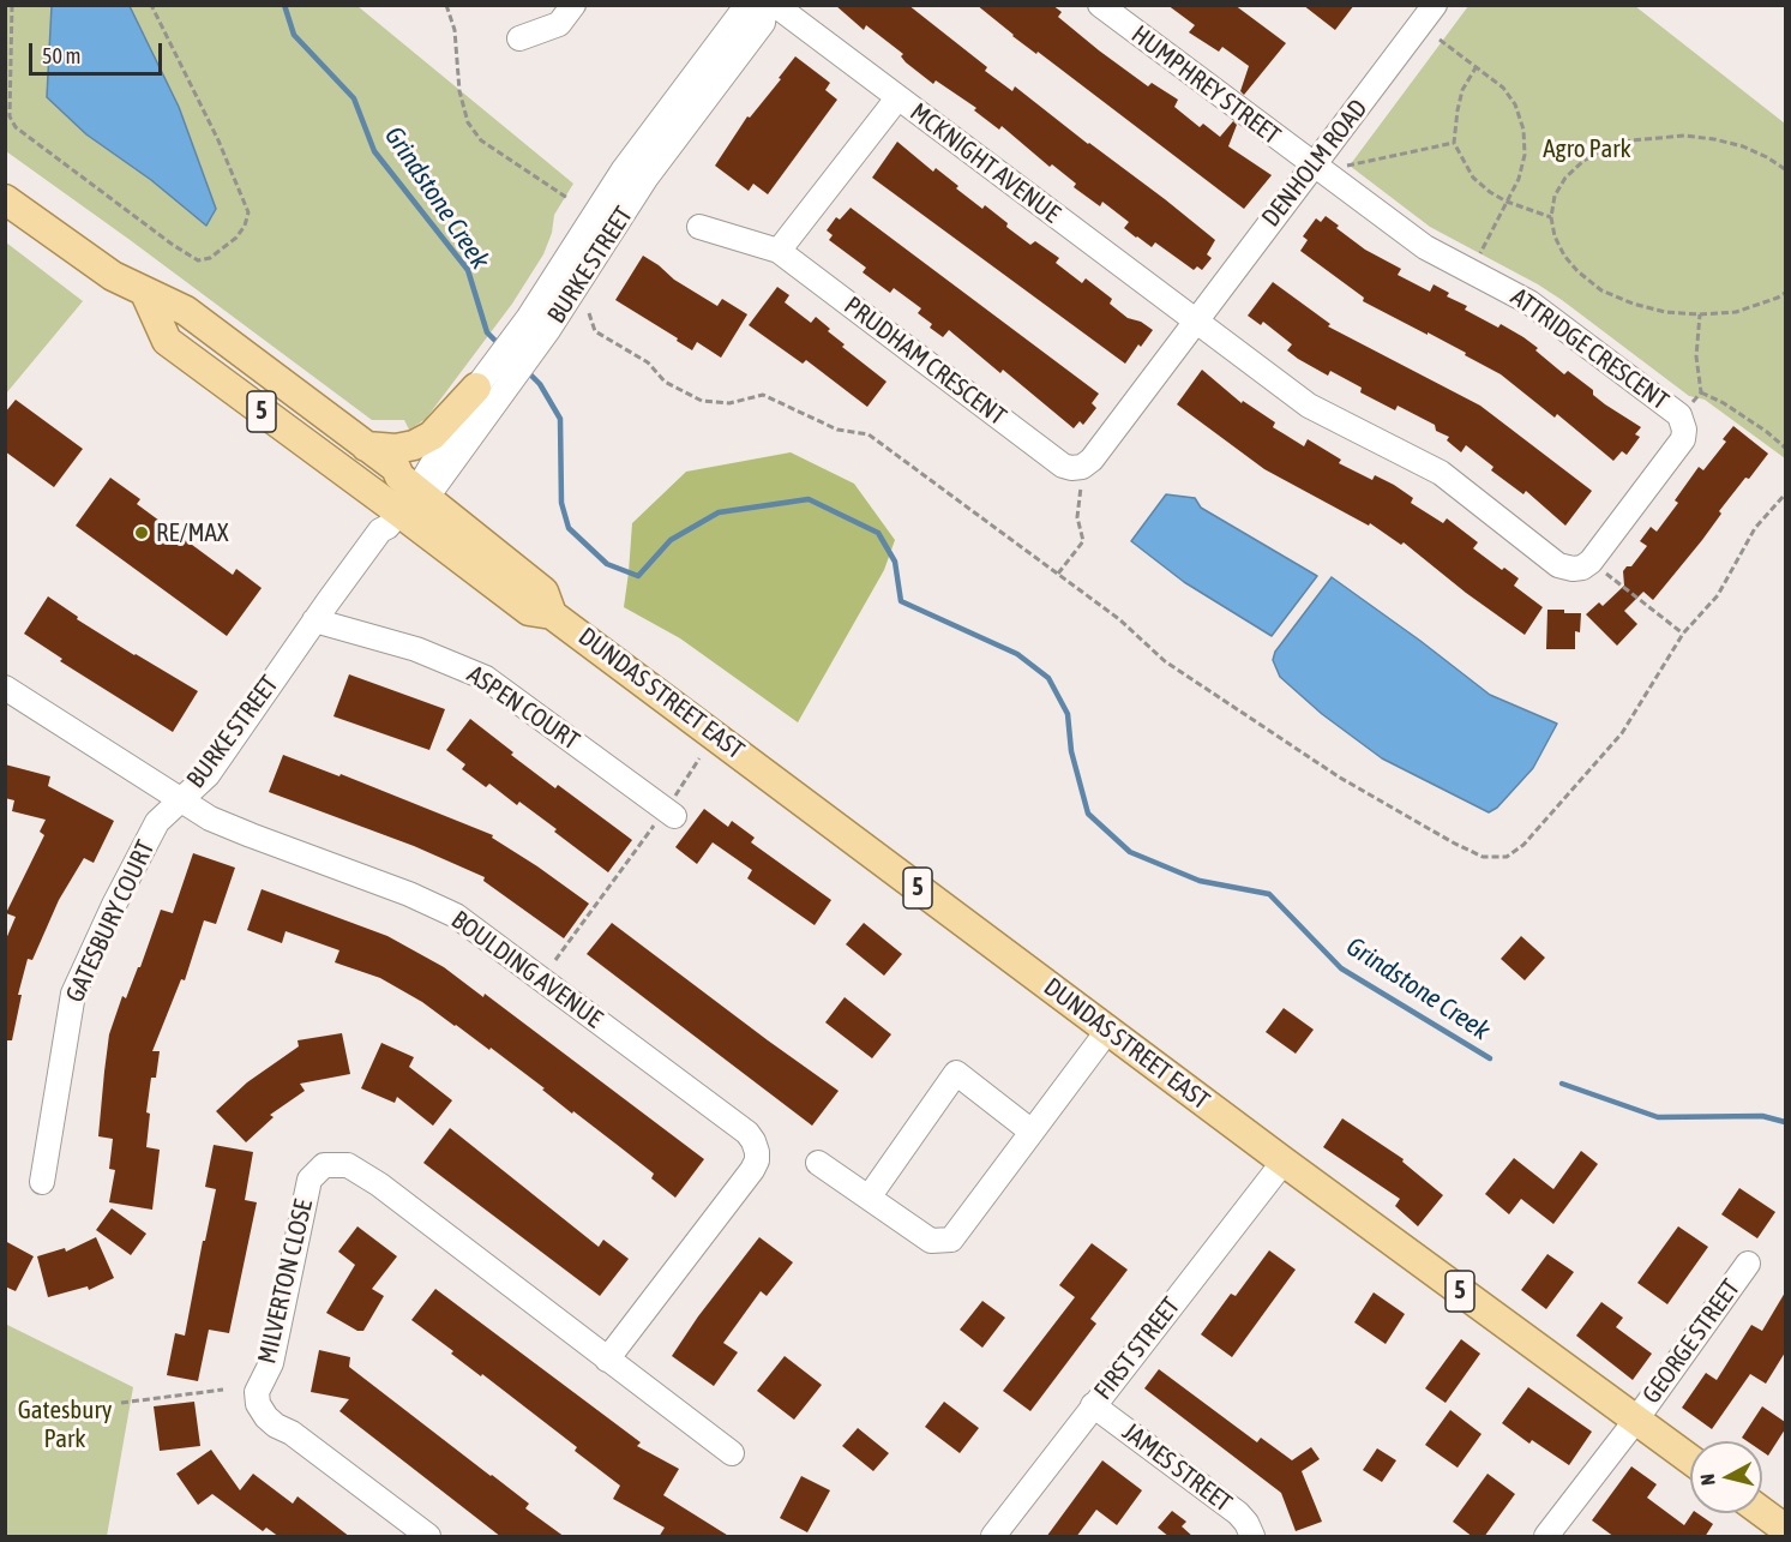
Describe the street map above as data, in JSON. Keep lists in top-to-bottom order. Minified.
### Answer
{"streets":{"main road":["5","DUNDAS STREET EAST"],"street":["HUMPHREY STREET","MCKNIGHT AVENUE","DENHOLM ROAD","BURKE STREET","ATTRIDGE CRESCENT","PRUDHAM CRESCENT","ASPEN COURT","GATESBURY COURT","BOULDING AVENUE","MILVERTON CLOSE","GEORGE STREET","FIRST STREET","JAMES STREET"]},"crossings":[["HUMPHREY STREET","DENHOLM ROAD"],["HUMPHREY STREET","ATTRIDGE CRESCENT"],["MCKNIGHT AVENUE","DENHOLM ROAD"],["MCKNIGHT AVENUE","ATTRIDGE CRESCENT"],["MCKNIGHT AVENUE","PRUDHAM CRESCENT"],["DENHOLM ROAD","ATTRIDGE CRESCENT"],["DENHOLM ROAD","PRUDHAM CRESCENT"],["BURKE STREET","DUNDAS STREET EAST"],["BURKE STREET","ASPEN COURT"],["BURKE STREET","GATESBURY COURT"],["BURKE STREET","BOULDING AVENUE"],["ATTRIDGE CRESCENT","PRUDHAM CRESCENT"],["DUNDAS STREET EAST","GEORGE STREET"],["DUNDAS STREET EAST","FIRST STREET"],["GATESBURY COURT","BOULDING AVENUE"],["BOULDING AVENUE","MILVERTON CLOSE"],["FIRST STREET","JAMES STREET"]],"water":["Grindstone Creek"],"parks":["Agro Park","Gatesbury Park"],"places":["RE/MAX"],"scale_bar":"50 m","north":"left"}
